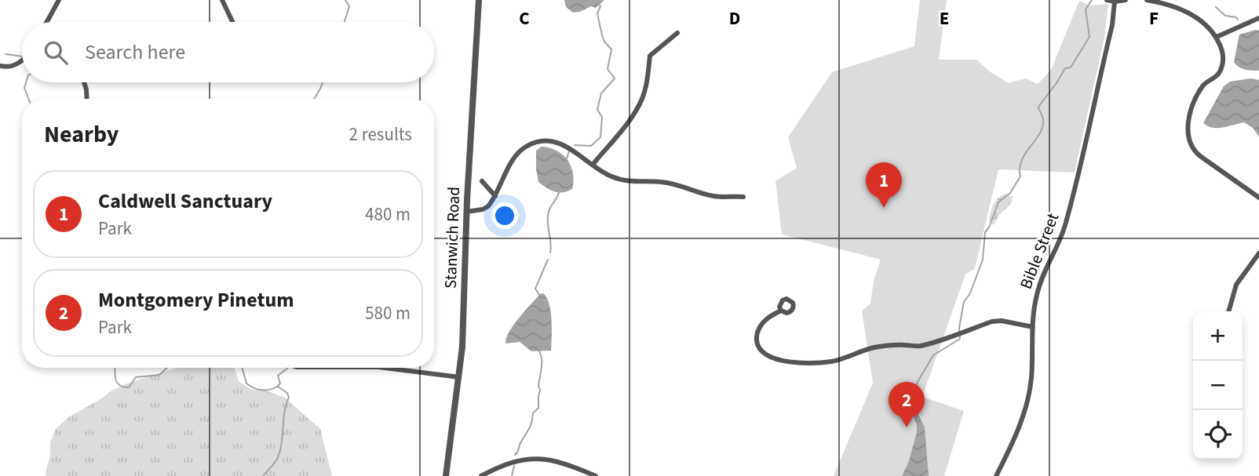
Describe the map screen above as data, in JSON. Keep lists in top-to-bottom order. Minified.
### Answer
{"streets":{"street":["Stanwich Road","Bible Street"]},"page":{"search":"Search here","heading":["Nearby","2 results"],"pins":["1","2"],"list":[{"mark":"1","name":"Caldwell Sanctuary","note":"Park","value":"480 m"},{"mark":"2","name":"Montgomery Pinetum","note":"Park","value":"580 m"}],"map_buttons":["+","−"]},"grid":{"columns":["C","D","E","F"]}}
